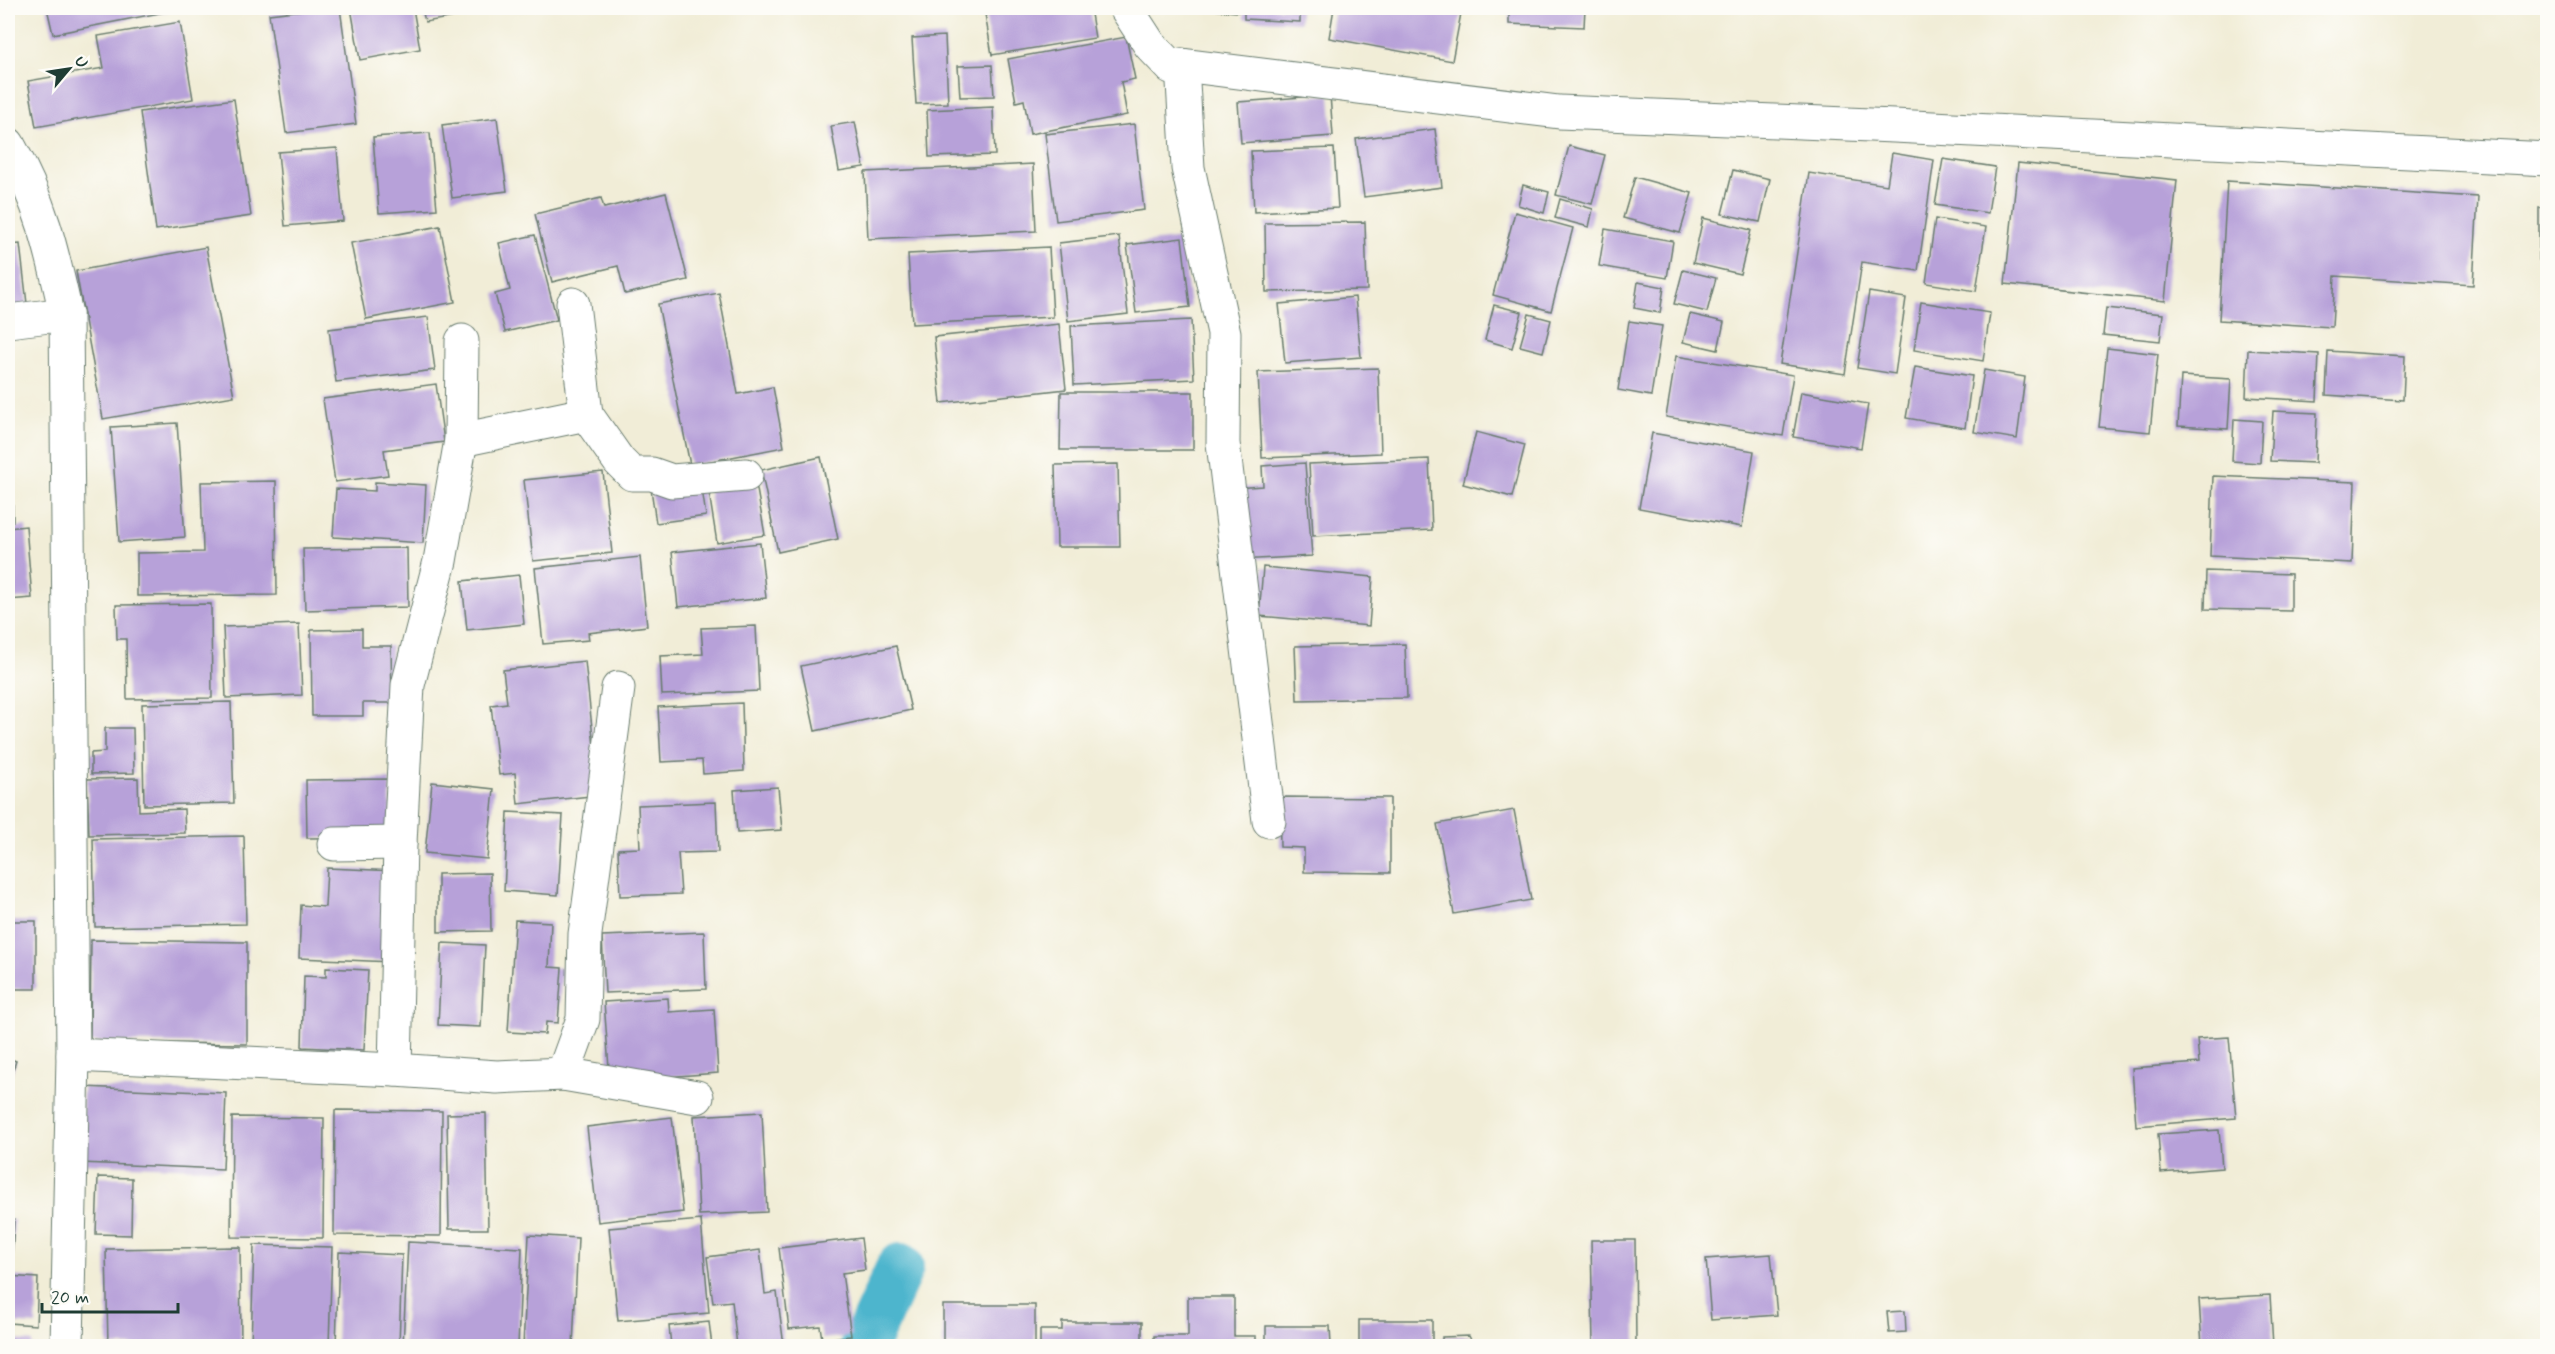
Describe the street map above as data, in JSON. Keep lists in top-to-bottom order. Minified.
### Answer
{"scale_bar":"20 m","north":"top right"}
